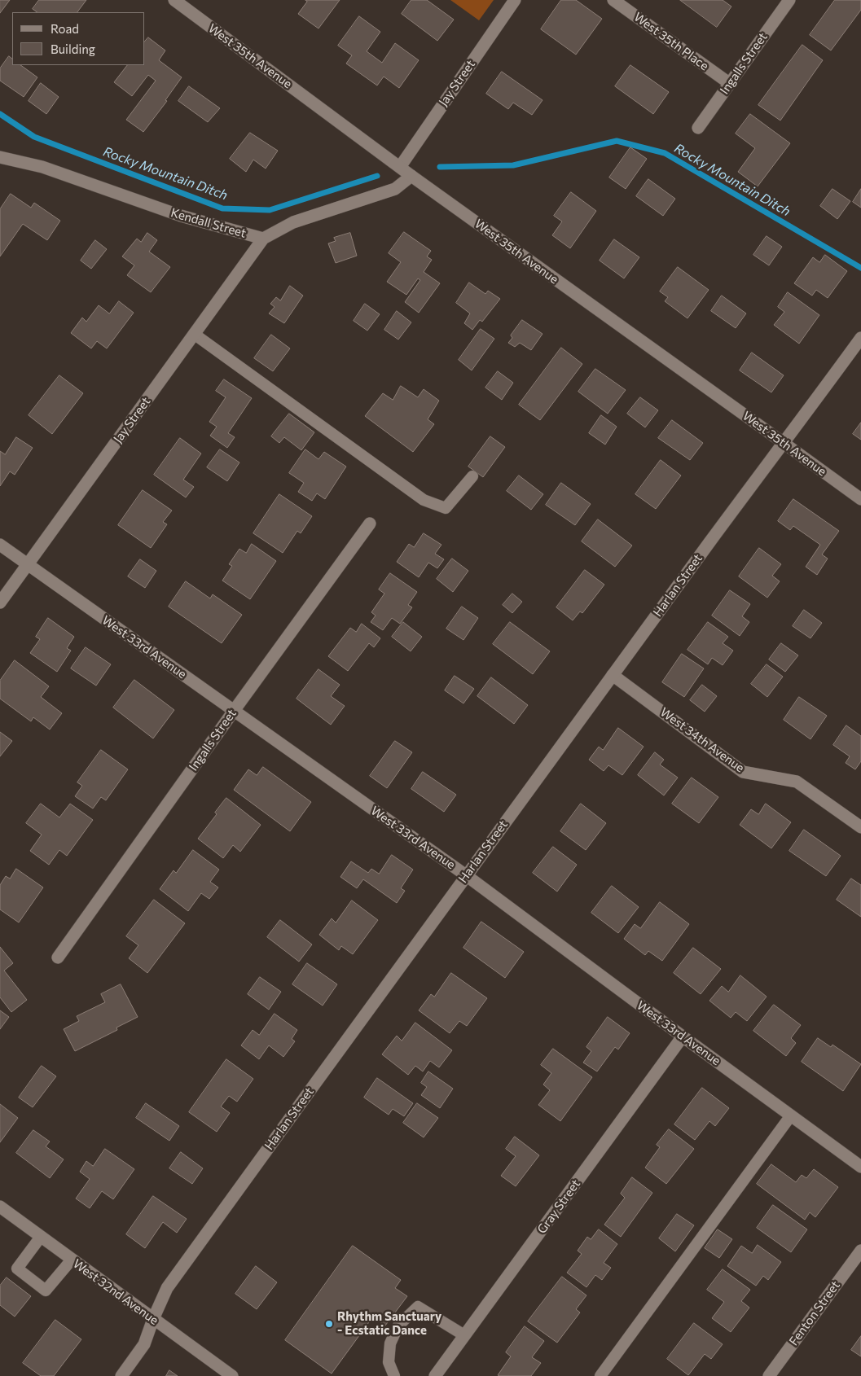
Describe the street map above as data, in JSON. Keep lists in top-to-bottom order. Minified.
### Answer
{"streets":{"street":["West 35th Place","West 35th Avenue","Ingalls Street","Jay Street","Kendall Street","Harlan Street","West 33rd Avenue","West 34th Avenue","Gray Street","West 32nd Avenue","Fenton Street"]},"crossings":[["West 35th Place","Ingalls Street"],["West 35th Avenue","Jay Street"],["West 35th Avenue","Kendall Street"],["West 35th Avenue","Harlan Street"],["Ingalls Street","West 33rd Avenue"],["Jay Street","Kendall Street"],["Jay Street","West 33rd Avenue"],["Harlan Street","West 33rd Avenue"],["Harlan Street","West 34th Avenue"],["Harlan Street","West 32nd Avenue"],["West 33rd Avenue","Gray Street"]],"water":["Rocky Mountain Ditch"],"places":["Rhythm Sanctuary - Ecstatic Dance"],"legend":["Road","Building"]}
